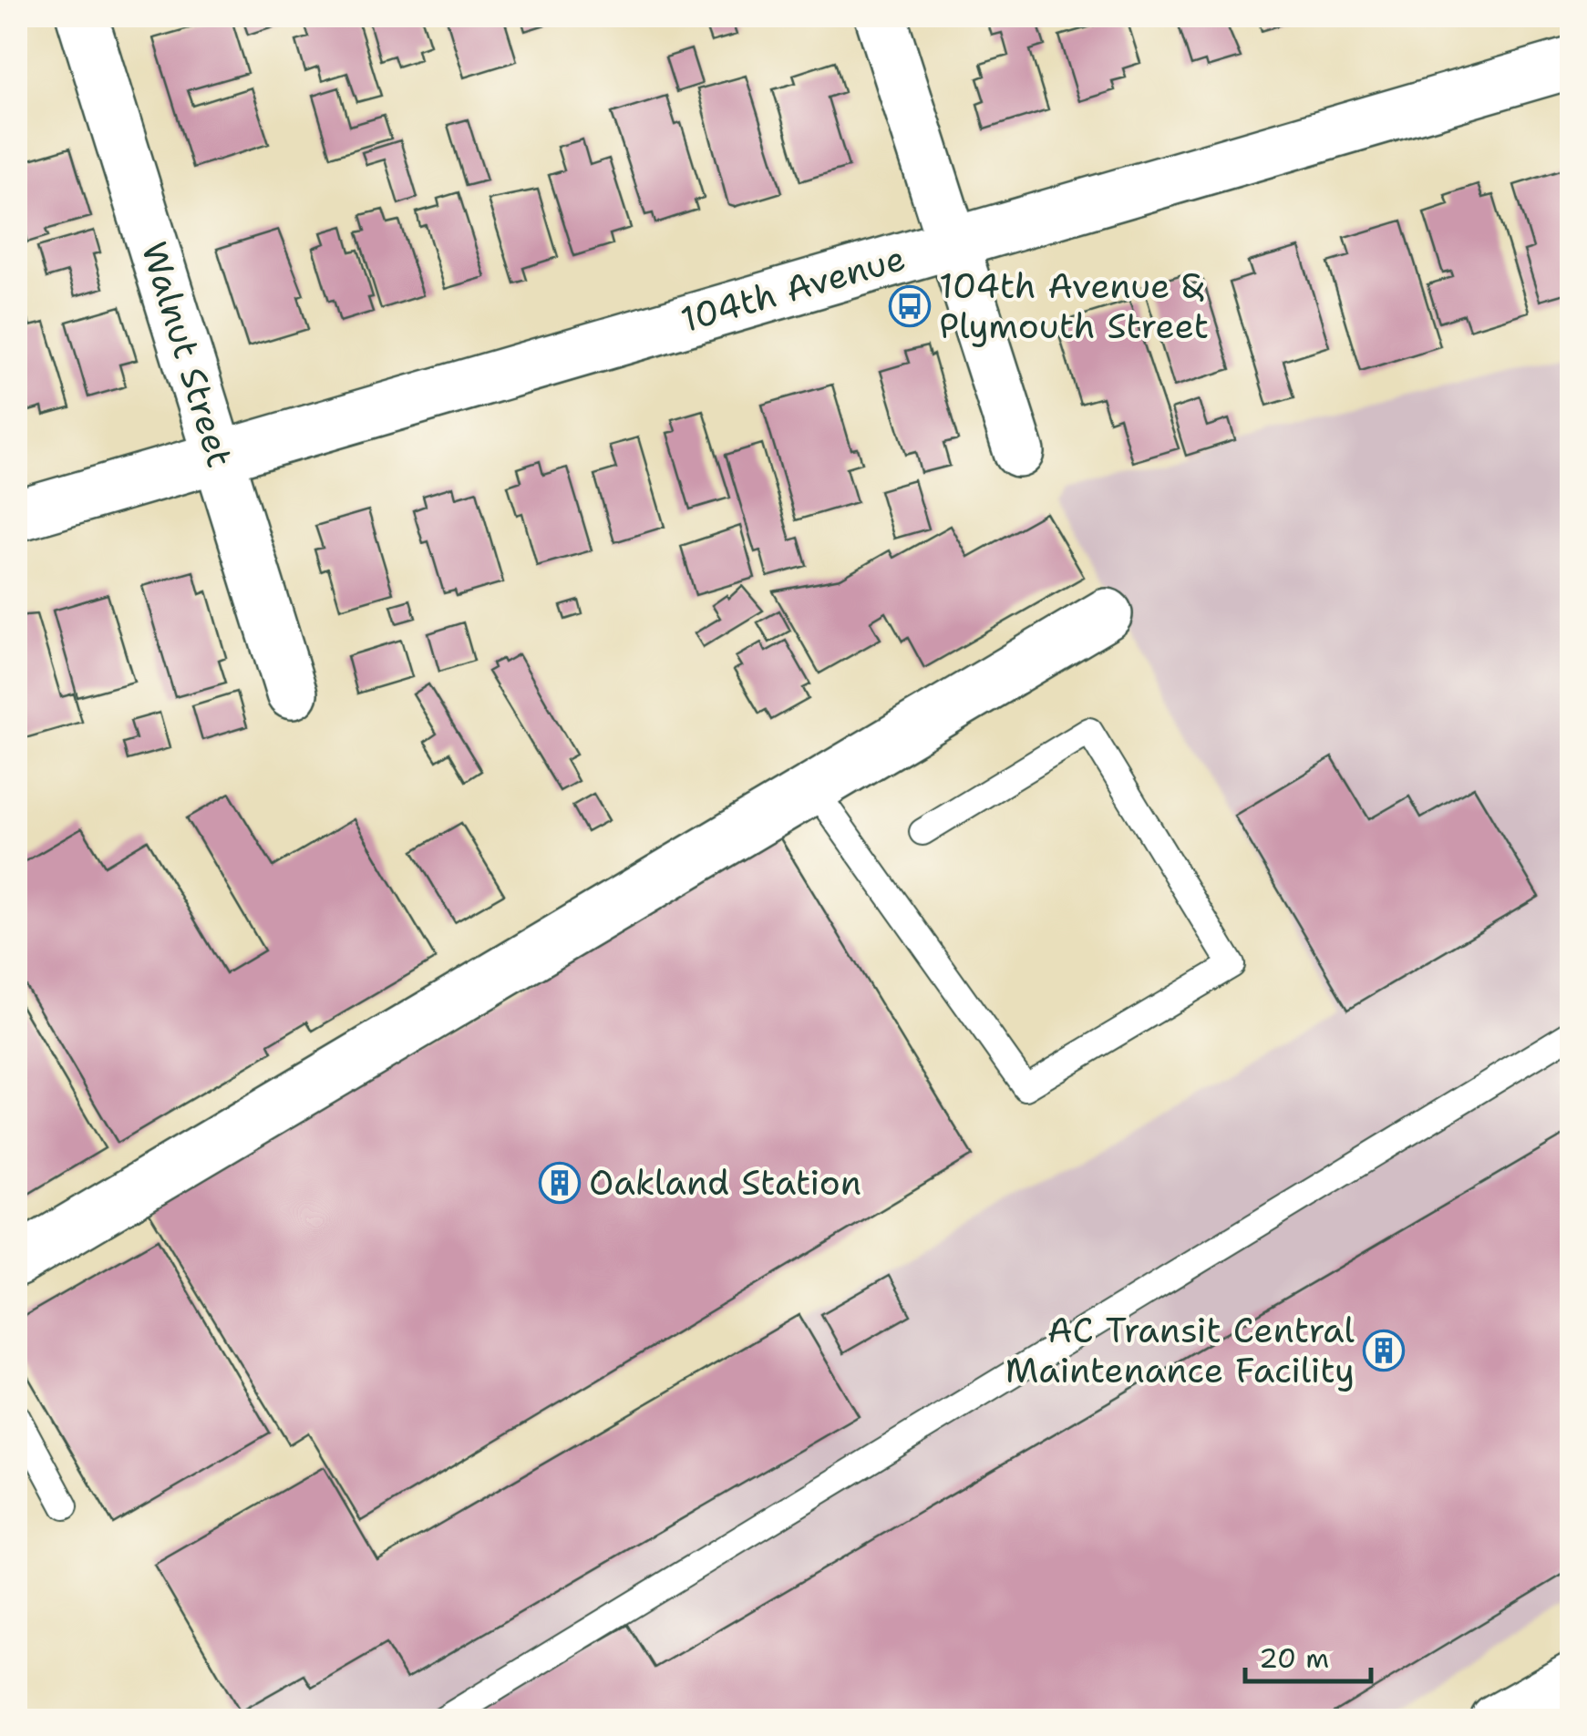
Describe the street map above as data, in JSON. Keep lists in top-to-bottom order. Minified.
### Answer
{"streets":{"street":["104th Avenue","Walnut Street"]},"crossings":[["104th Avenue","Walnut Street"]],"places":{"bus stop":["104th Avenue & Plymouth Street"],"building":["Oakland Station","AC Transit Central Maintenance Facility"]},"scale_bar":"20 m"}
